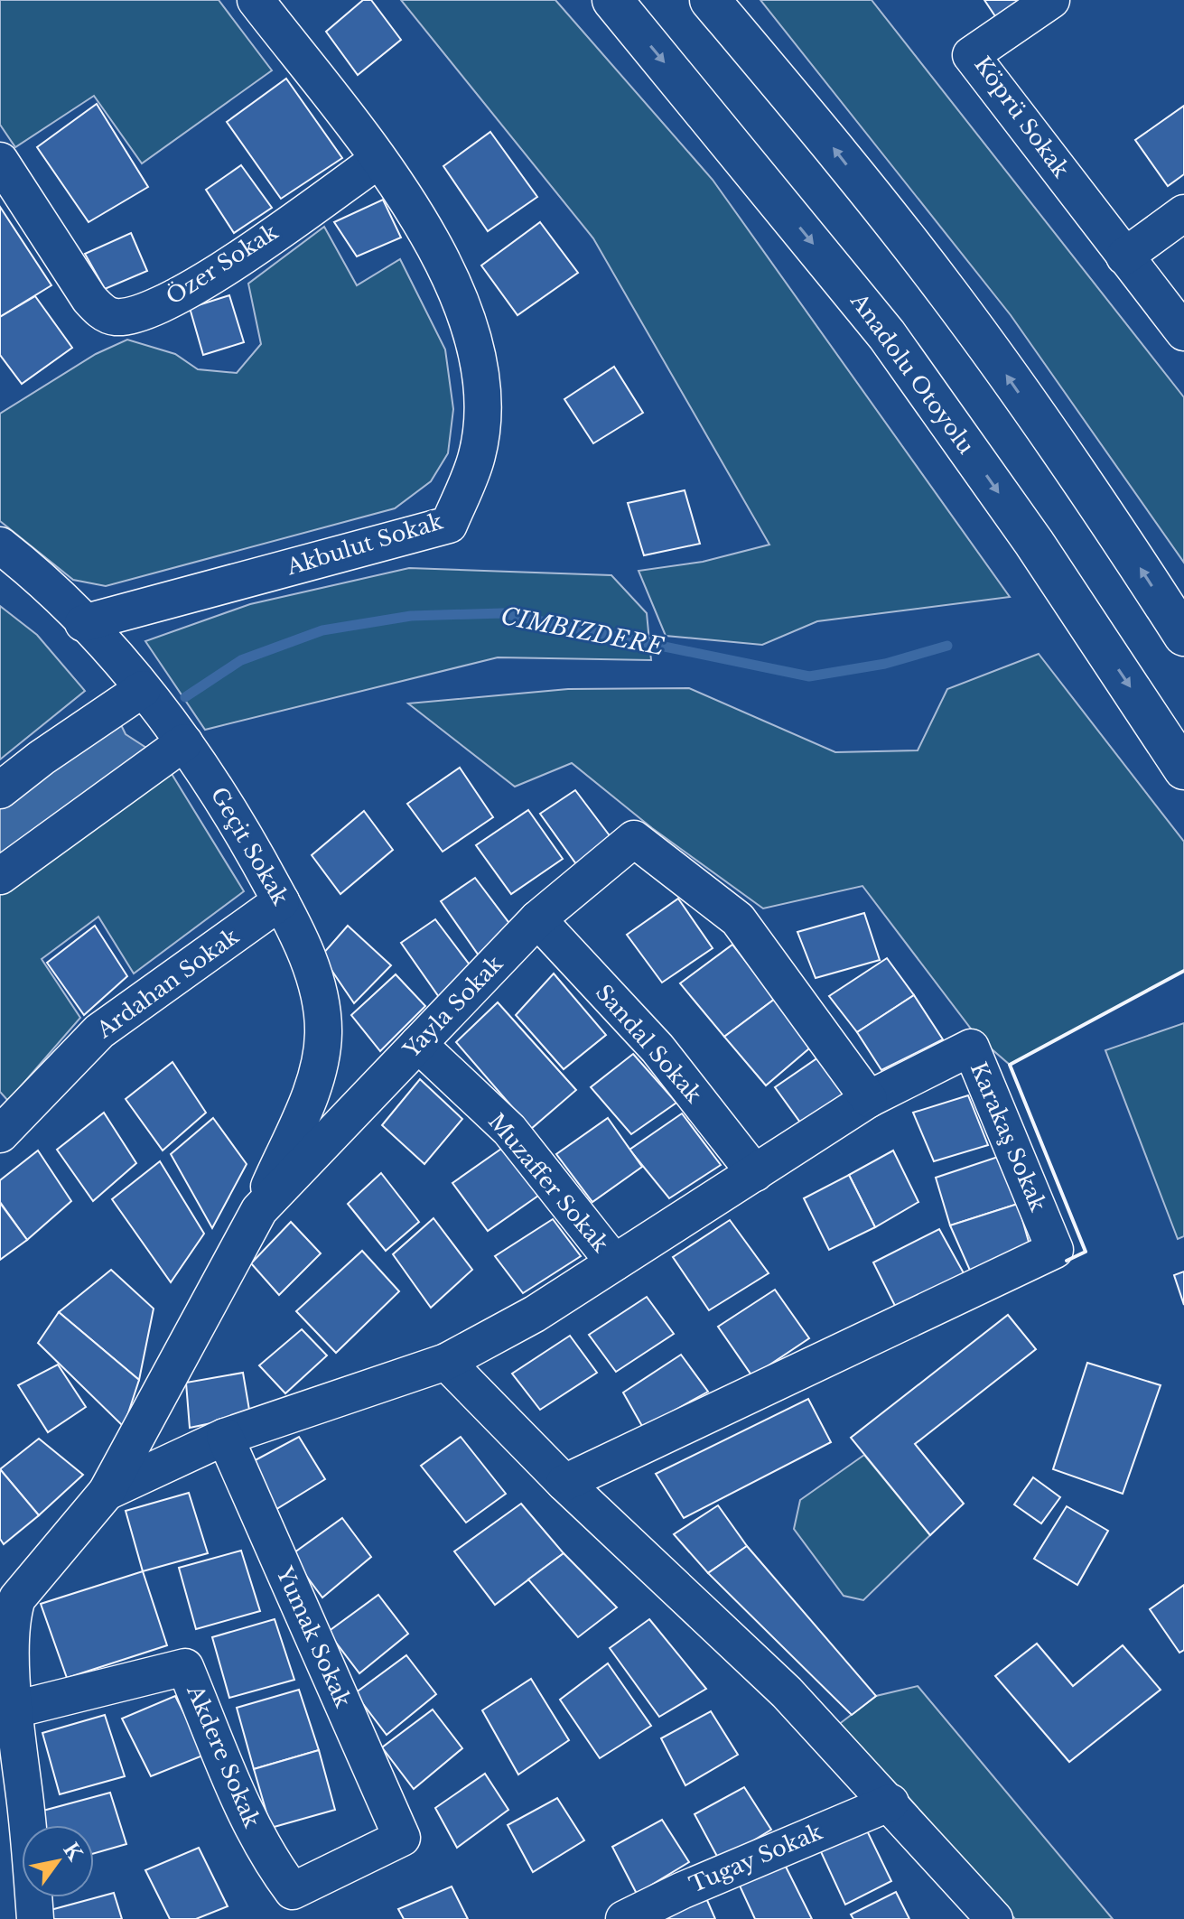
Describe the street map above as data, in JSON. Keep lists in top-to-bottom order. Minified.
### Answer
{"streets":{"highway":["Anadolu Otoyolu"],"street":["Köprü Sokak","Özer Sokak","Akbulut Sokak","Geçit Sokak","Ardahan Sokak","Yayla Sokak","Sandal Sokak","Karakaş Sokak","Muzaffer Sokak","Yumak Sokak","Akdere Sokak","Tugay Sokak"]},"crossings":[["Özer Sokak","Akbulut Sokak"],["Akbulut Sokak","Geçit Sokak"],["Geçit Sokak","Ardahan Sokak"],["Geçit Sokak","Yayla Sokak"],["Yayla Sokak","Sandal Sokak"],["Yayla Sokak","Karakaş Sokak"],["Yayla Sokak","Muzaffer Sokak"],["Sandal Sokak","Karakaş Sokak"],["Karakaş Sokak","Muzaffer Sokak"],["Karakaş Sokak","Yumak Sokak"],["Yumak Sokak","Akdere Sokak"]],"water":["CIMBIZDERE"],"north":"top right"}
